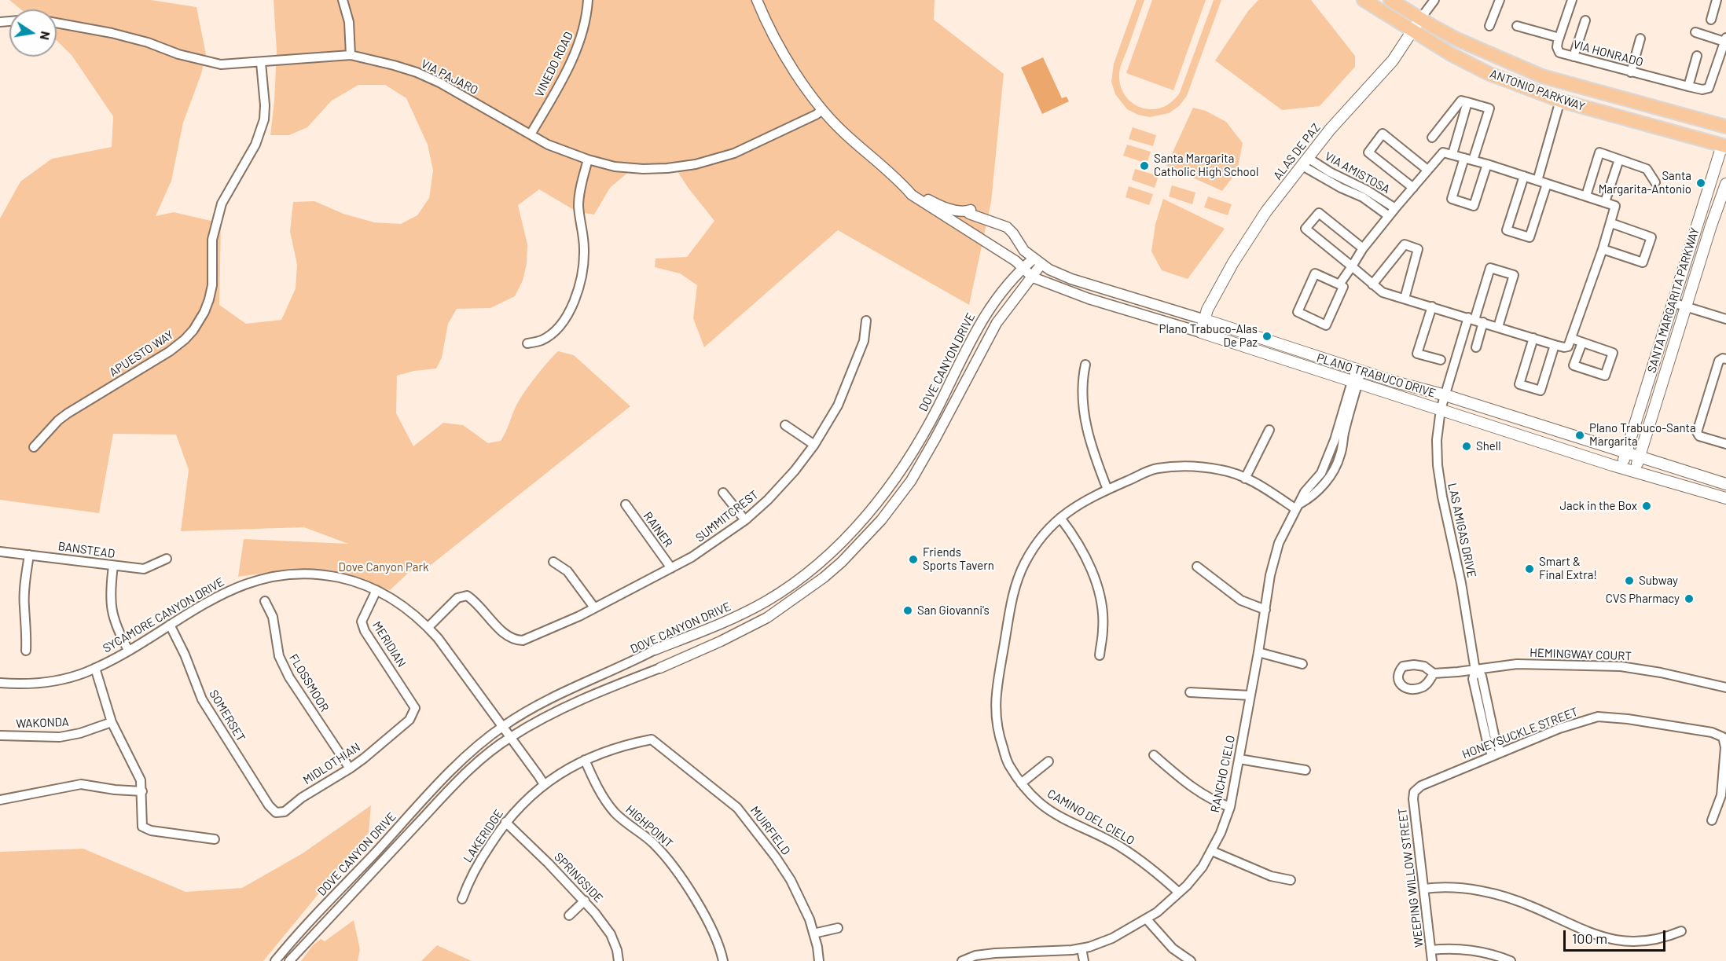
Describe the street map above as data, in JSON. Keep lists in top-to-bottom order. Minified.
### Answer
{"streets":{"main road":["ANTONIO PARKWAY","ALAS DE PAZ","SANTA MARGARITA PARKWAY","PLANO TRABUCO DRIVE"],"street":["VIA HONRADO","VINEDO ROAD","VIA PAJARO","VIA AMISTOSA","APUESTO WAY","DOVE CANYON DRIVE","SUMMITCREST","RAINER","LAS AMIGAS DRIVE","BANSTEAD","SYCAMORE CANYON DRIVE","MERIDIAN","HEMINGWAY COURT","FLOSSMOOR","SOMERSET","WAKONDA","HONEYSUCKLE STREET","MIDLOTHIAN","RANCHO CIELO","CAMINO DEL CIELO","HIGHPOINT","MUIRFIELD","LAKERIDGE","SPRINGSIDE","WEEPING WILLOW STREET"]},"crossings":[["VINEDO ROAD","VIA PAJARO"],["VIA PAJARO","APUESTO WAY"],["ANTONIO PARKWAY","ALAS DE PAZ"],["ANTONIO PARKWAY","SANTA MARGARITA PARKWAY"],["ALAS DE PAZ","VIA AMISTOSA"],["ALAS DE PAZ","PLANO TRABUCO DRIVE"],["SANTA MARGARITA PARKWAY","PLANO TRABUCO DRIVE"],["DOVE CANYON DRIVE","PLANO TRABUCO DRIVE"],["DOVE CANYON DRIVE","SYCAMORE CANYON DRIVE"],["PLANO TRABUCO DRIVE","LAS AMIGAS DRIVE"],["PLANO TRABUCO DRIVE","RANCHO CIELO"],["SUMMITCREST","RAINER"],["SUMMITCREST","SYCAMORE CANYON DRIVE"],["LAS AMIGAS DRIVE","HEMINGWAY COURT"],["LAS AMIGAS DRIVE","HONEYSUCKLE STREET"],["SYCAMORE CANYON DRIVE","MERIDIAN"],["SYCAMORE CANYON DRIVE","SOMERSET"],["SYCAMORE CANYON DRIVE","LAKERIDGE"],["MERIDIAN","MIDLOTHIAN"],["FLOSSMOOR","MIDLOTHIAN"],["SOMERSET","MIDLOTHIAN"],["HONEYSUCKLE STREET","WEEPING WILLOW STREET"],["RANCHO CIELO","CAMINO DEL CIELO"],["HIGHPOINT","LAKERIDGE"],["MUIRFIELD","LAKERIDGE"],["LAKERIDGE","SPRINGSIDE"]],"parks":["Dove Canyon Park"],"places":["Santa Margarita Catholic High School","Santa Margarita-Antonio","Plano Trabuco-Alas De Paz","Plano Trabuco-Santa Margarita","Shell","Jack in the Box","Friends Sports Tavern","Smart & Final Extra!","Subway","CVS Pharmacy","San Giovanni's"],"scale_bar":"100 m","north":"right"}
